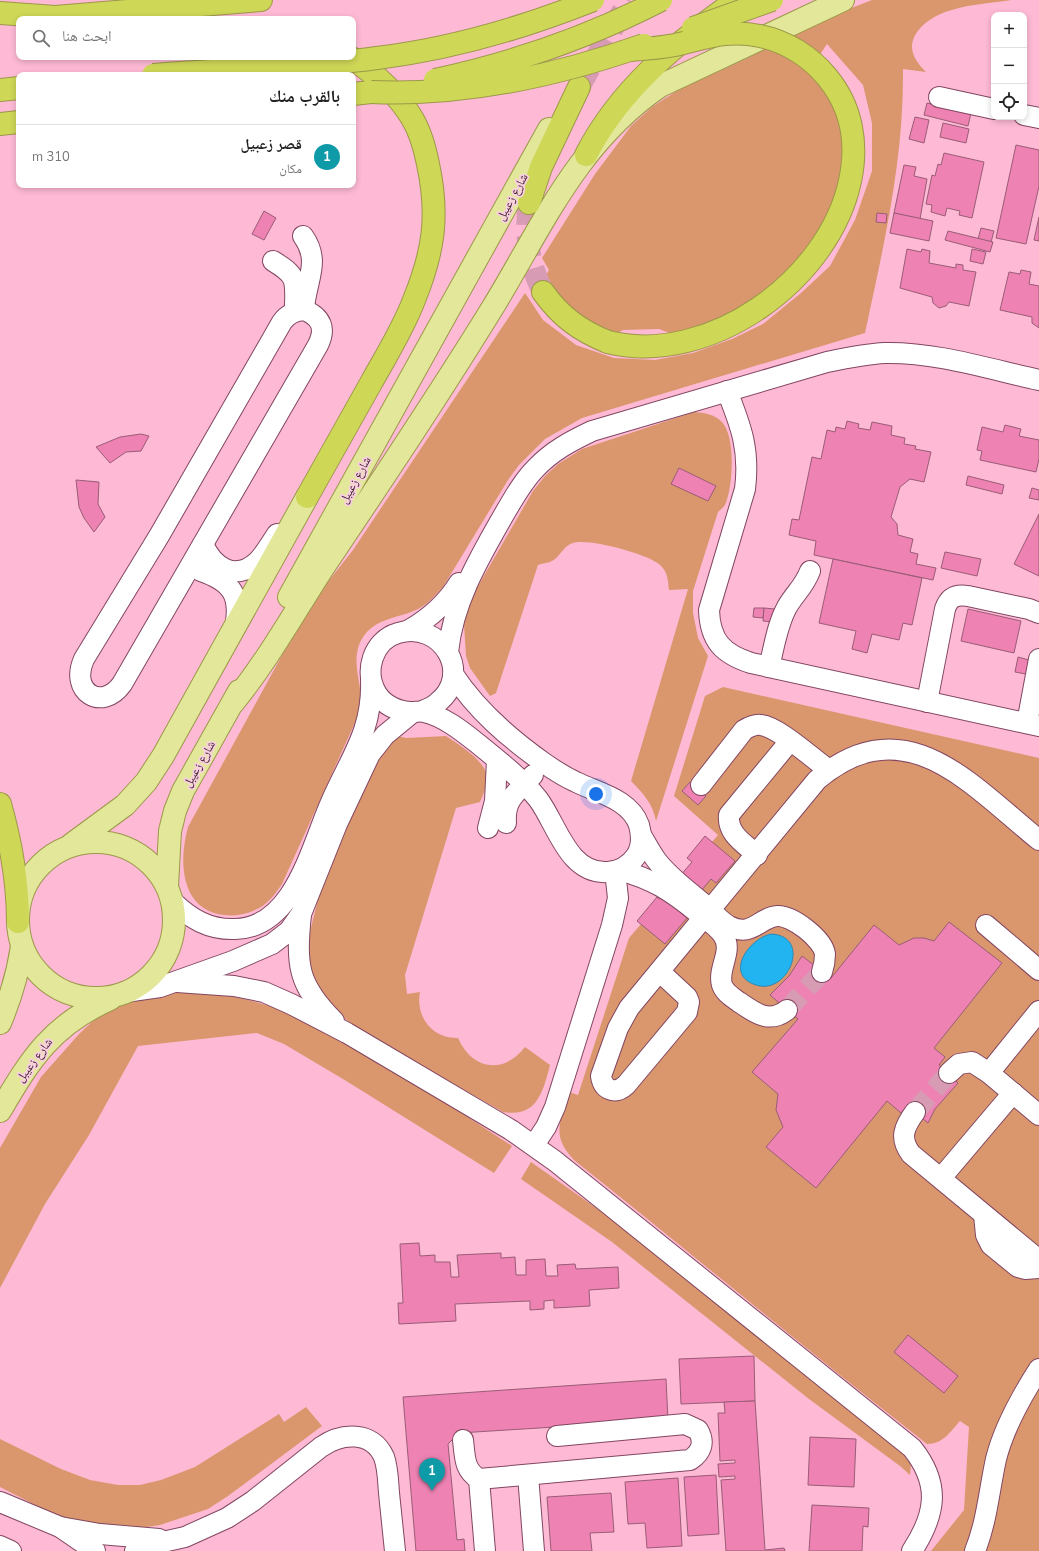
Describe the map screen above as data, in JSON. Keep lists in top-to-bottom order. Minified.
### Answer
{"streets":{"main road":["شارع زعيبل"]},"page":{"map_buttons":["+","−"],"search":"ابحث هنا","heading":"بالقرب منك","list":[{"mark":"1","name":"قصر زعبيل","note":"مكان","value":"310 m"}],"pins":"1"}}
